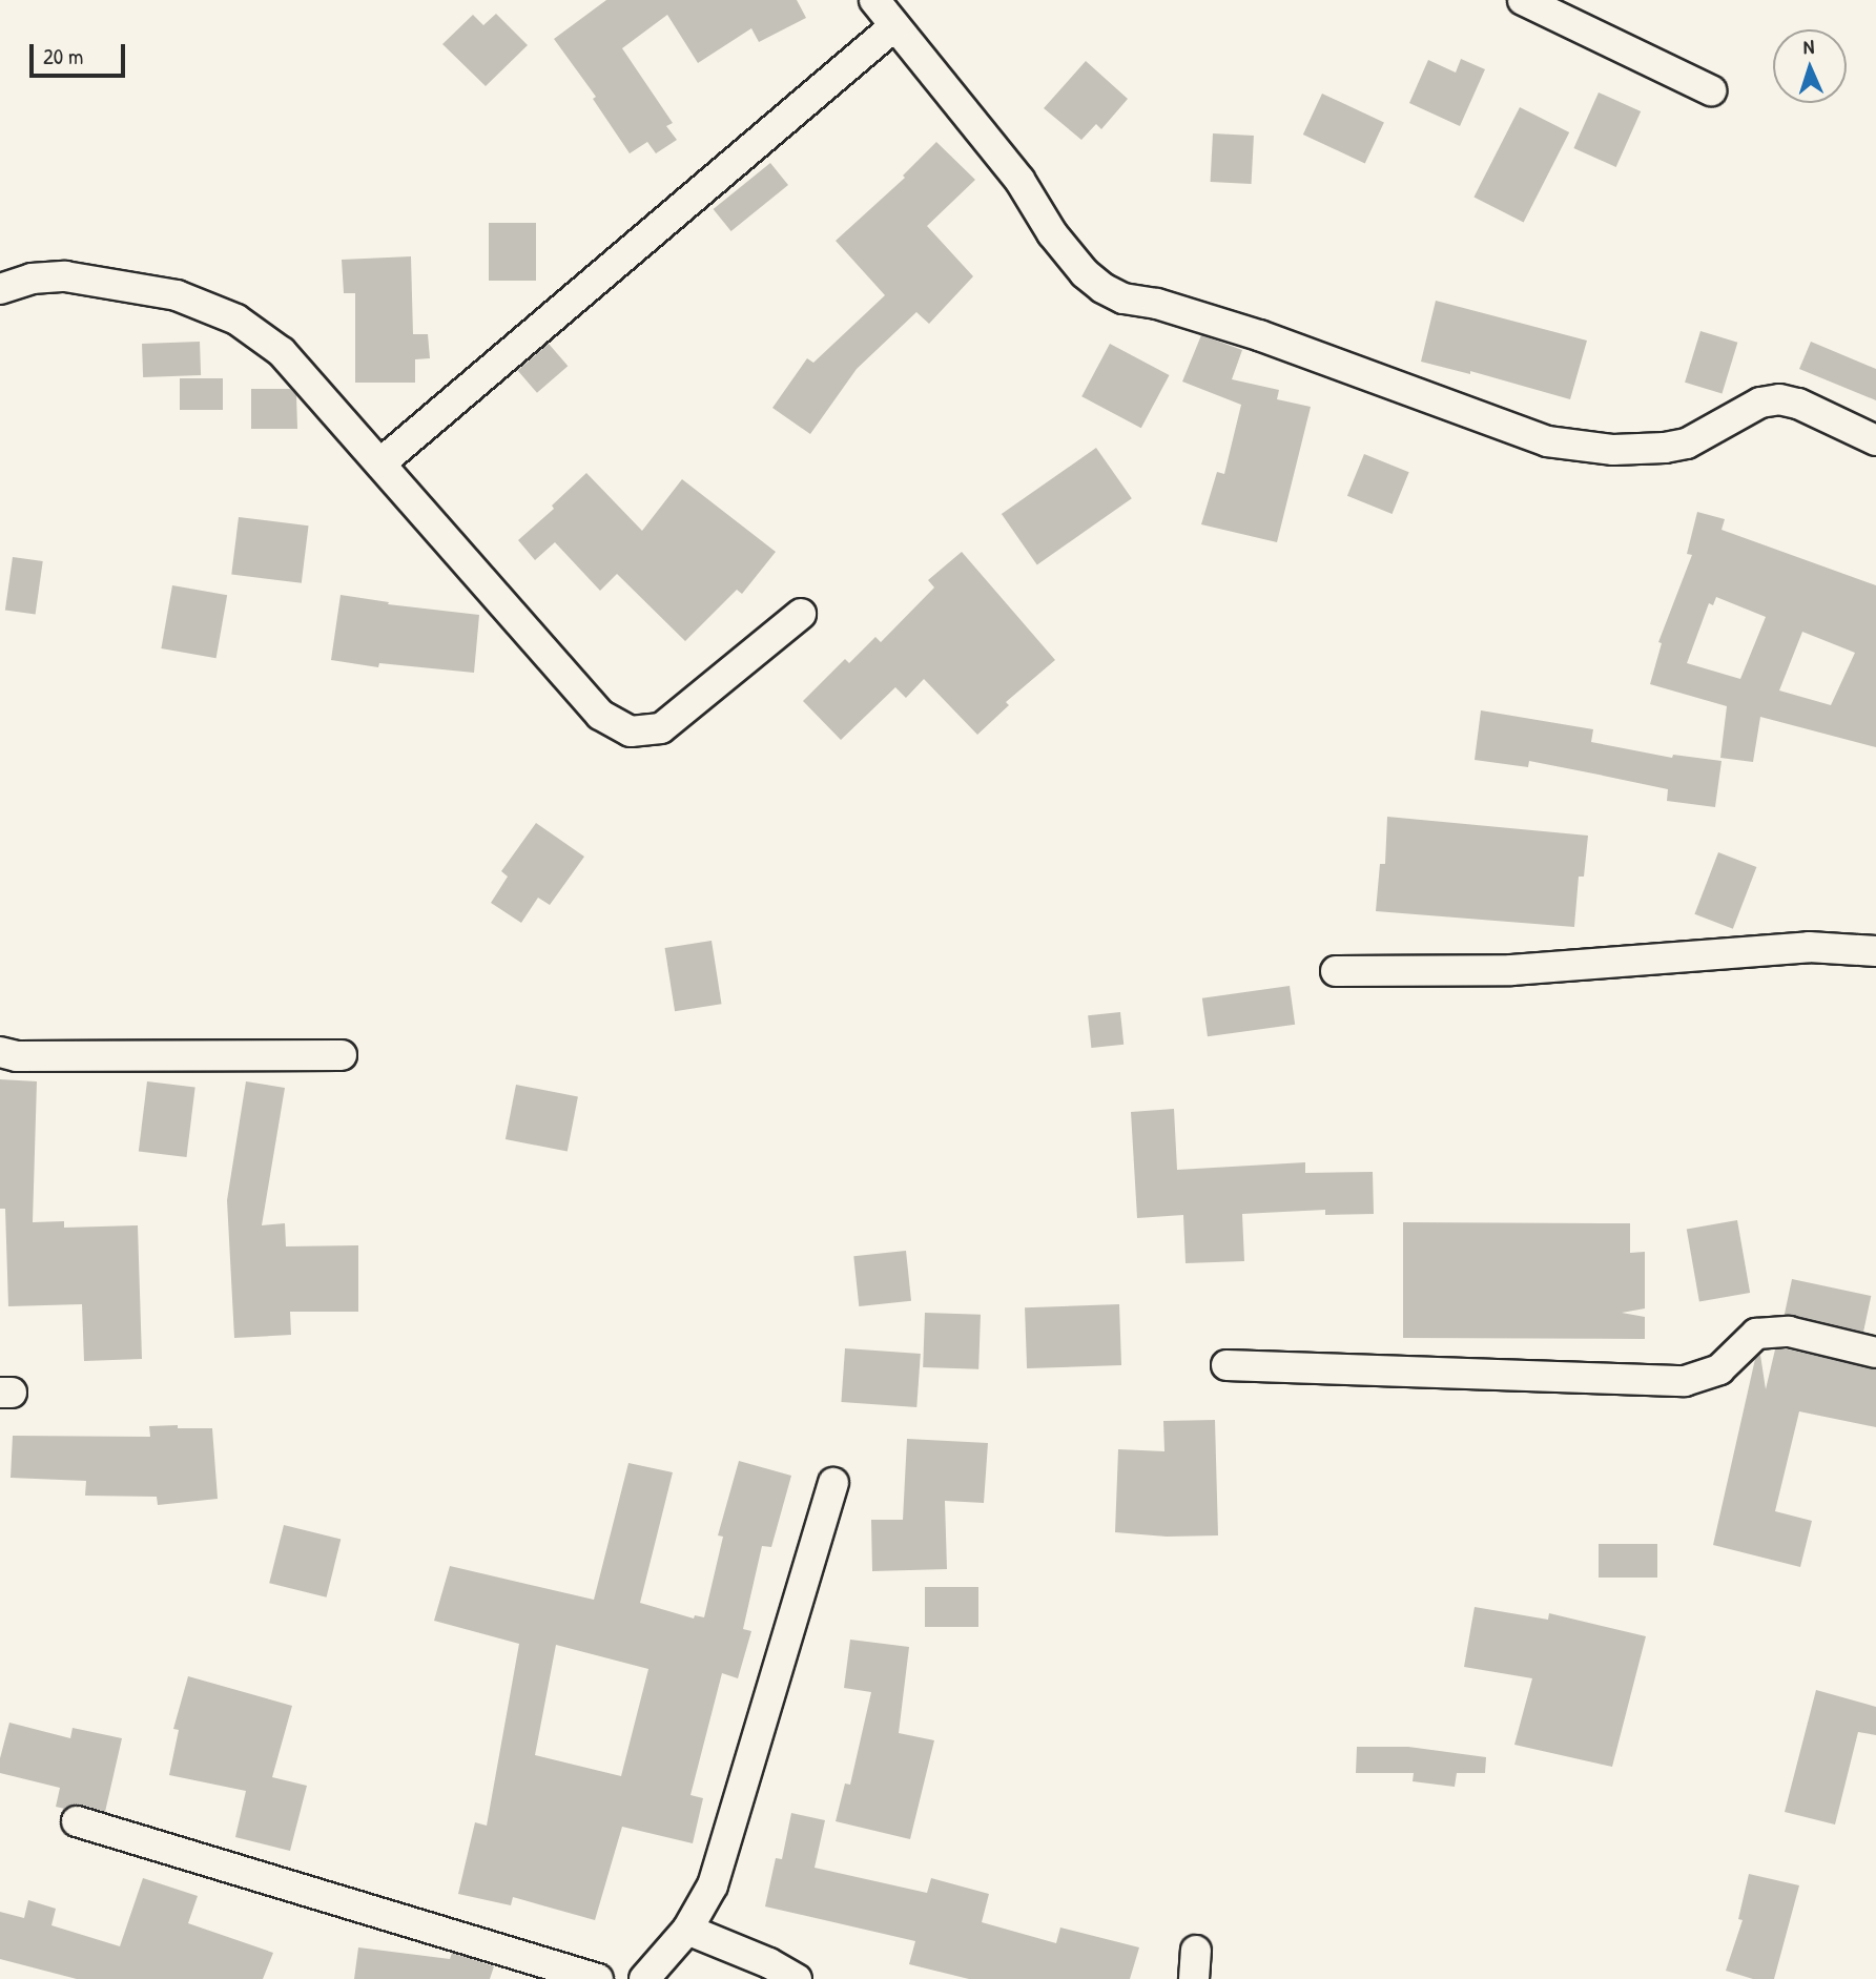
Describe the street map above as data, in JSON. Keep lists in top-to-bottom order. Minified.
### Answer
{"scale_bar":"20 m","north":"top"}
